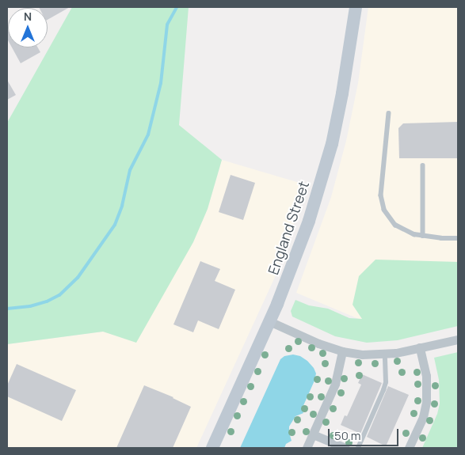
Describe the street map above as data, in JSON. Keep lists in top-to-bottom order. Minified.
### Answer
{"streets":{"street":["England Street"]},"scale_bar":"50 m","north":"top"}
